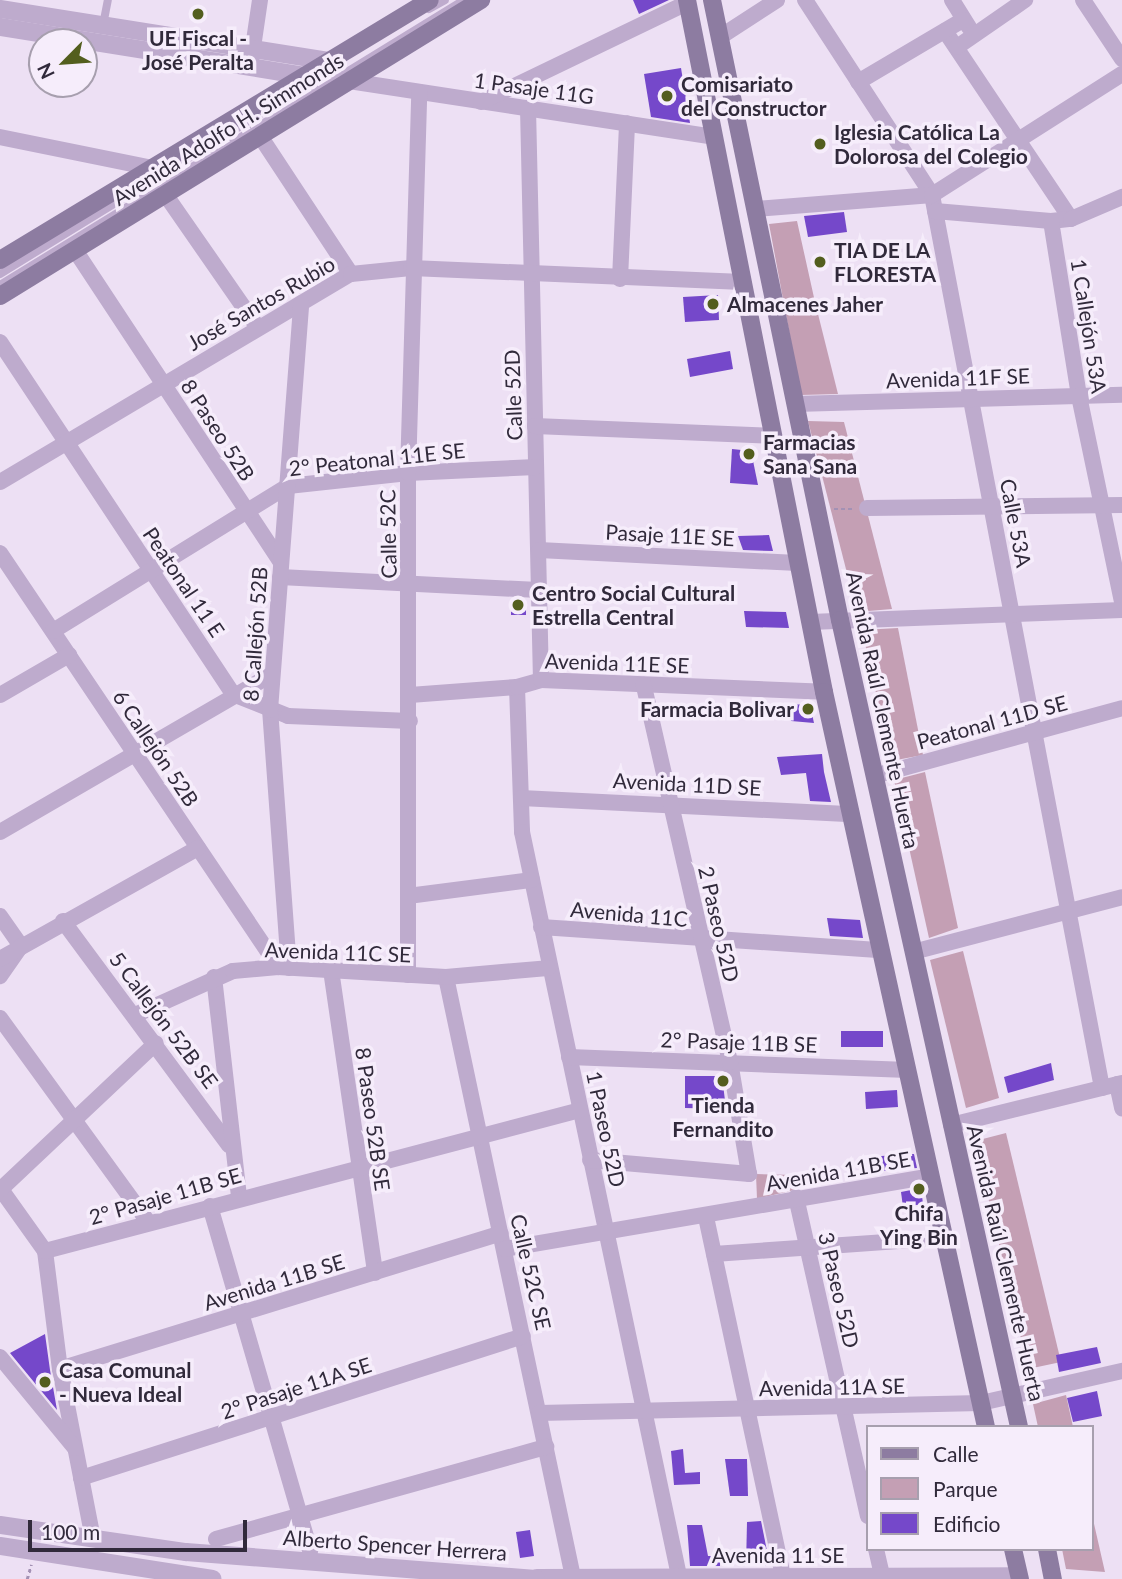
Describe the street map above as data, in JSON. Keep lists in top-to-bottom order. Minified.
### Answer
{"streets":{"main road":["Avenida Adolfo H. Simmonds","Avenida Raúl Clemente Huerta"],"street":["1 Pasaje 11G","José Santos Rubio","1 Callejón 53A","Avenida 11F SE","Calle 52D","8 Paseo 52B","2° Peatonal 11E SE","Calle 53A","Calle 52C","Pasaje 11E SE","Peatonal 11 E","8 Callejón 52B","Avenida 11E SE","Peatonal 11D SE","6 Callejón 52B","Avenida 11D SE","Avenida 11C","2 Paseo 52D","Avenida 11C SE","5 Callejón 52B SE","2° Pasaje 11B SE","8 Paseo 52B SE","1 Paseo 52D","Avenida 11B SE","Calle 52C SE","3 Paseo 52D","Avenida 11A SE","2° Pasaje 11A SE","Alberto Spencer Herrera","Avenida 11 SE"]},"crossings":[["1 Pasaje 11G","Avenida Adolfo H. Simmonds"],["1 Pasaje 11G","Calle 52D"],["1 Pasaje 11G","Calle 52C"],["Avenida Adolfo H. Simmonds","8 Paseo 52B"],["José Santos Rubio","Calle 52D"],["José Santos Rubio","8 Paseo 52B"],["José Santos Rubio","Calle 52C"],["José Santos Rubio","Peatonal 11 E"],["José Santos Rubio","8 Callejón 52B"],["1 Callejón 53A","Avenida 11F SE"],["Avenida 11F SE","Calle 53A"],["Avenida 11F SE","Avenida Raúl Clemente Huerta"],["Calle 52D","2° Peatonal 11E SE"],["Calle 52D","Pasaje 11E SE"],["Calle 52D","Avenida 11E SE"],["8 Paseo 52B","2° Peatonal 11E SE"],["8 Paseo 52B","8 Callejón 52B"],["2° Peatonal 11E SE","Calle 52C"],["2° Peatonal 11E SE","Peatonal 11 E"],["2° Peatonal 11E SE","8 Callejón 52B"],["2° Peatonal 11E SE","6 Callejón 52B"],["Calle 53A","Peatonal 11D SE"],["Calle 52C","Avenida 11E SE"],["Calle 52C","Avenida 11C SE"],["8 Callejón 52B","6 Callejón 52B"],["8 Callejón 52B","Avenida 11C SE"],["Avenida 11E SE","2 Paseo 52D"],["Avenida 11E SE","1 Paseo 52D"],["Avenida Raúl Clemente Huerta","Peatonal 11D SE"],["Avenida Raúl Clemente Huerta","Avenida 11A SE"],["6 Callejón 52B","Avenida 11C SE"],["Avenida 11D SE","2 Paseo 52D"],["Avenida 11D SE","1 Paseo 52D"],["Avenida 11C","2 Paseo 52D"],["Avenida 11C","1 Paseo 52D"],["2 Paseo 52D","2° Pasaje 11B SE"],["2 Paseo 52D","1 Paseo 52D"],["Avenida 11C SE","5 Callejón 52B SE"],["Avenida 11C SE","8 Paseo 52B SE"],["Avenida 11C SE","1 Paseo 52D"],["Avenida 11C SE","Calle 52C SE"],["2° Pasaje 11B SE","8 Paseo 52B SE"],["2° Pasaje 11B SE","1 Paseo 52D"],["2° Pasaje 11B SE","Calle 52C SE"],["8 Paseo 52B SE","Avenida 11B SE"],["1 Paseo 52D","Avenida 11B SE"],["1 Paseo 52D","Avenida 11A SE"],["1 Paseo 52D","Avenida 11 SE"],["Avenida 11B SE","Calle 52C SE"],["Avenida 11B SE","3 Paseo 52D"],["Calle 52C SE","Avenida 11A SE"],["Calle 52C SE","2° Pasaje 11A SE"],["Calle 52C SE","Avenida 11 SE"],["3 Paseo 52D","Avenida 11A SE"],["Alberto Spencer Herrera","Avenida 11 SE"]],"places":["UE Fiscal - José Peralta","Comisariato del Constructor","Iglesia Católica La Dolorosa del Colegio","TIA DE LA FLORESTA","Almacenes Jaher","Farmacias Sana Sana","Centro Social Cultural Estrella Central","Farmacia Bolivar","Tienda Fernandito","Chifa Ying Bin","Casa Comunal - Nueva Ideal"],"legend":["Calle","Parque","Edificio"],"scale_bar":"100 m","north":"bottom left"}
